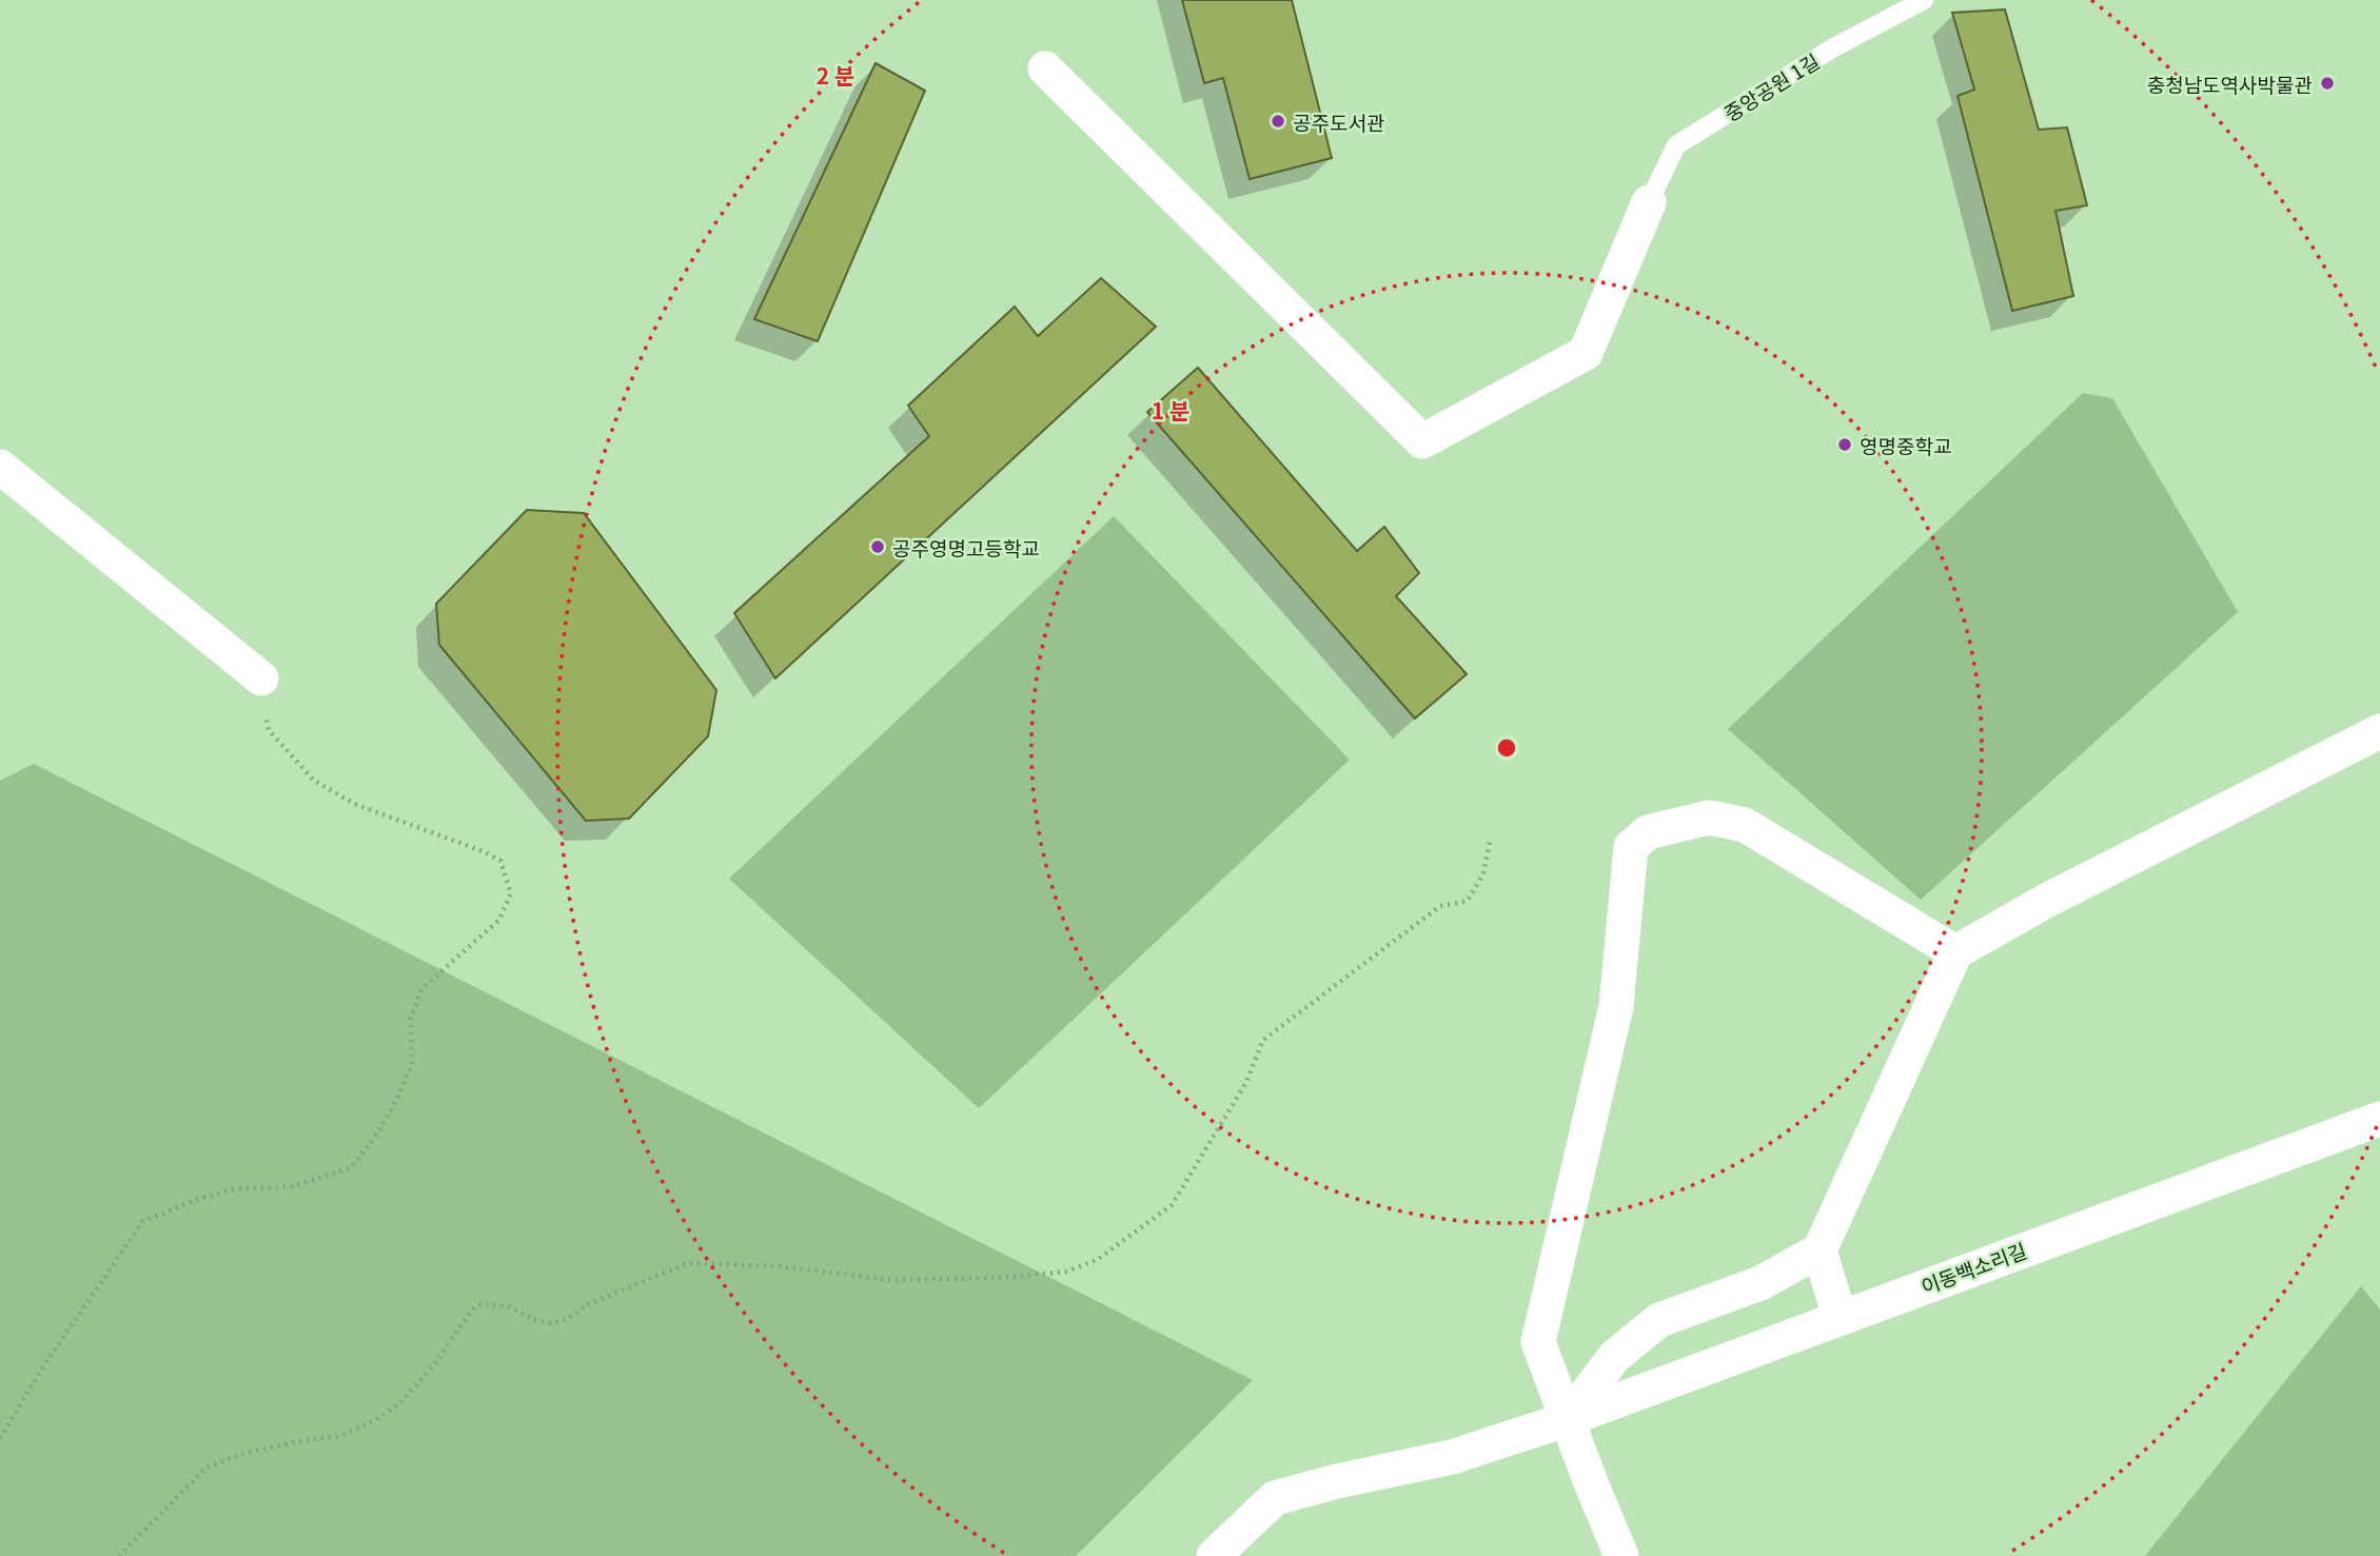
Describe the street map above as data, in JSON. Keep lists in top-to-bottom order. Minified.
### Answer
{"streets":{"street":["이동백소리길"],"lane":["중앙공원 1길"]},"places":["충청남도역사박물관","공주도서관","영명중학교","공주영명고등학교"],"rings":["2 분","1 분"]}
